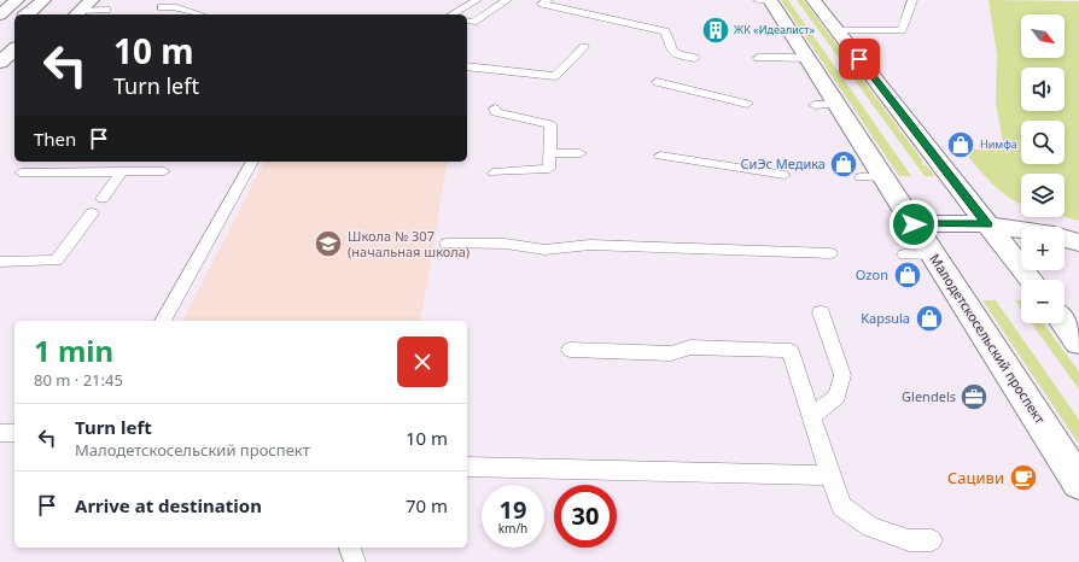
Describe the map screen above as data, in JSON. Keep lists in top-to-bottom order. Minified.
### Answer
{"streets":{"street":["Малодетскосельский проспект"]},"places":{"building":["ЖК «Идеалист»"],"shop":["Нимфа","СиЭс Медика","Ozon","Kapsula"],"school or university":["Школа № 307 (начальная школа)"],"office":["Glendels"],"cafe":["Сациви"]},"north":"bottom right","page":{"map_buttons":["+","−"],"turn":["10 m","Turn left"],"then":"Then","heading":["1 min","80 m · 21:45"],"list":[{"name":"Turn left","note":"Малодетскосельский проспект","value":"10 m"},{"name":"Arrive at destination","value":"70 m"}],"speed":"19 km/h","limit":"30"}}
